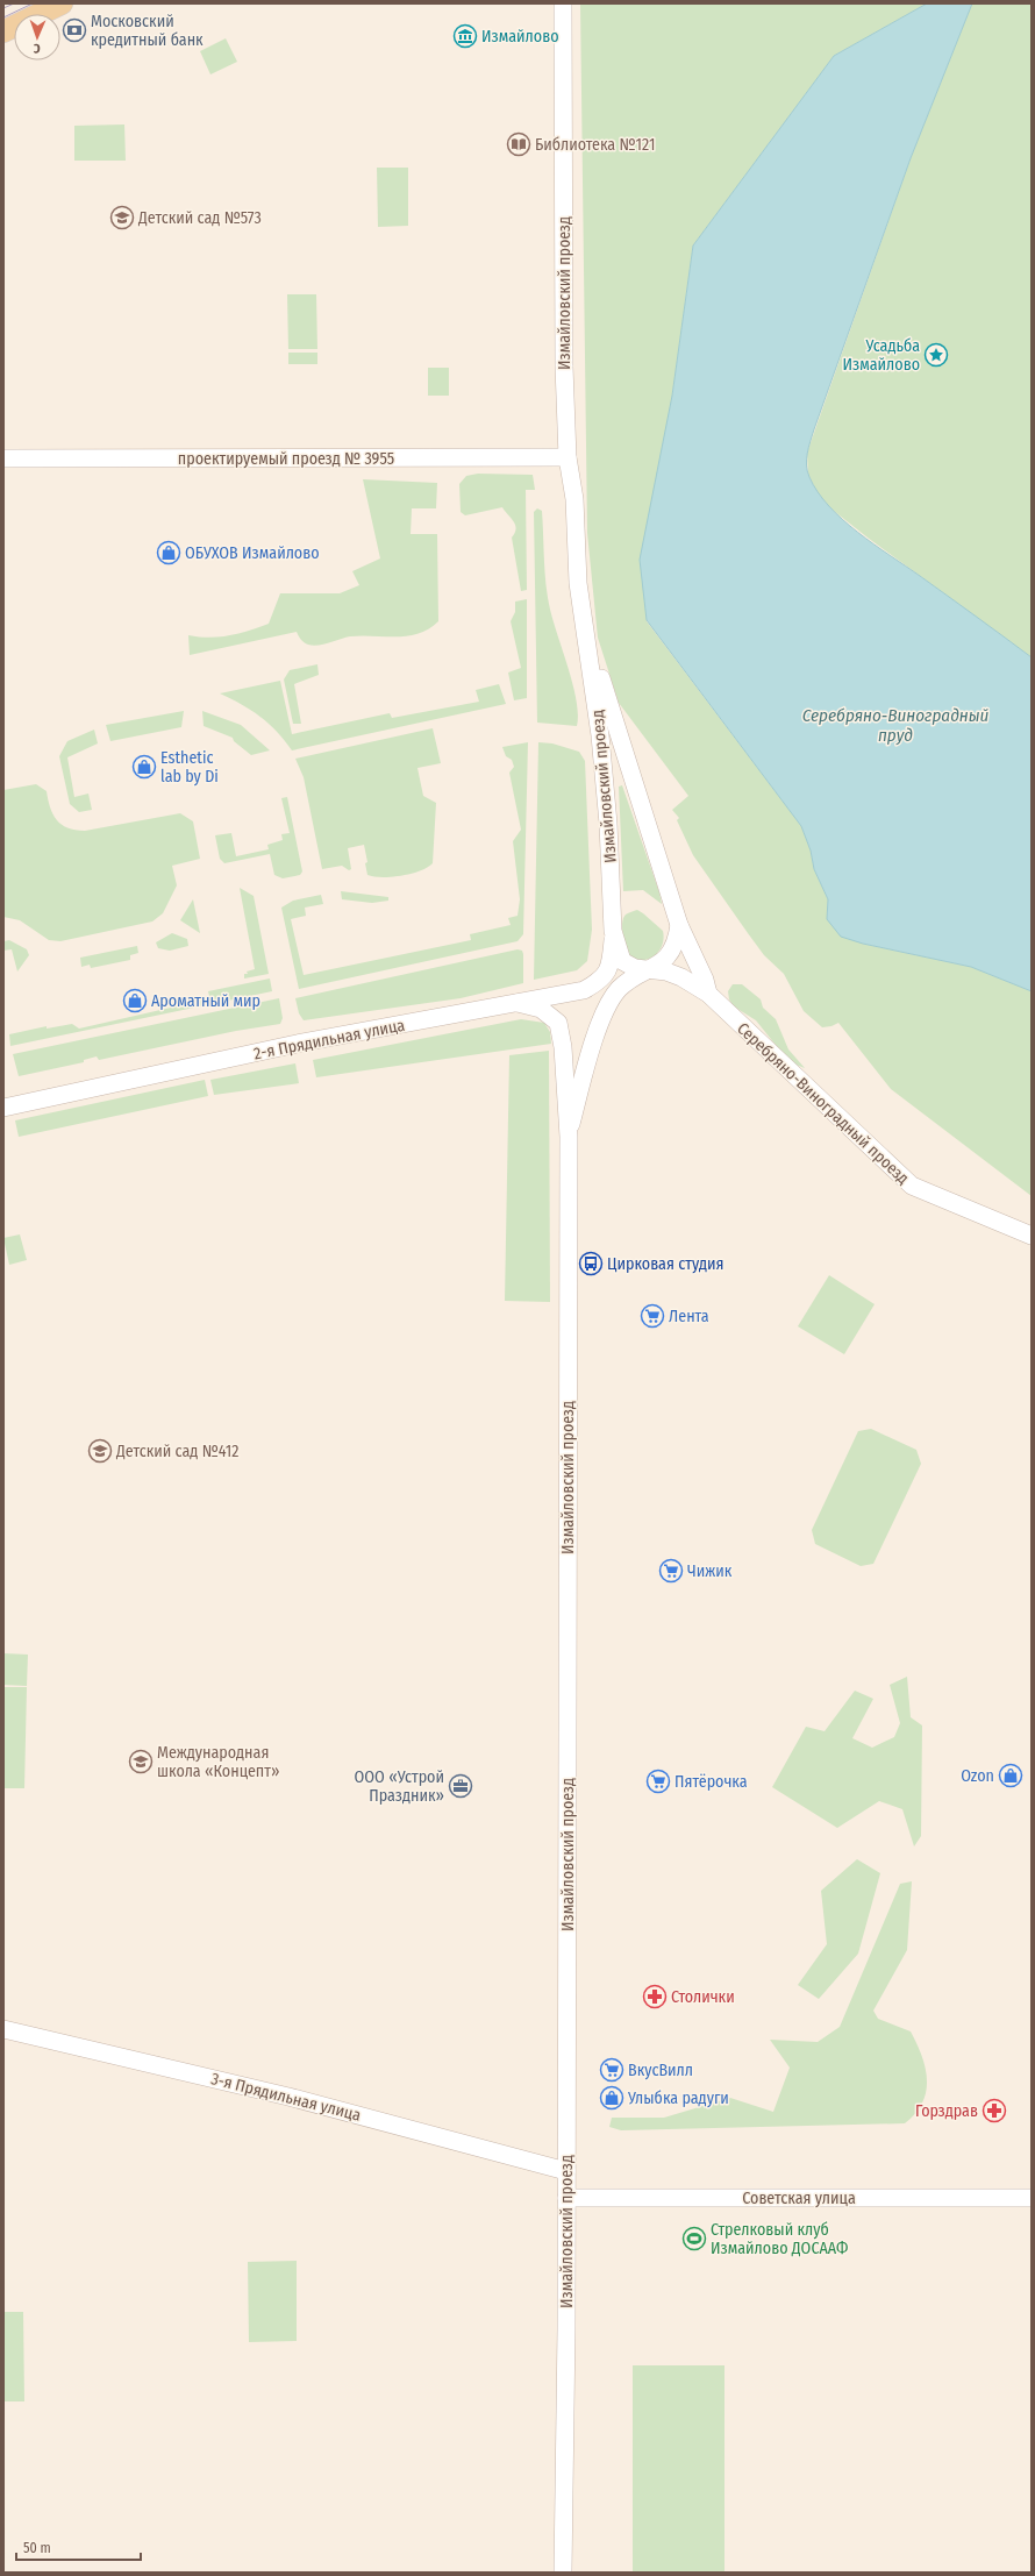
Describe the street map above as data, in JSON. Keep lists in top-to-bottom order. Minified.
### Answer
{"streets":{"street":["Измайловский проезд","проектируемый проезд № 3955","2-я Прядильная улица","Серебряно-Виноградный проезд","3-я Прядильная улица","Советская улица"]},"crossings":[["Измайловский проезд","проектируемый проезд № 3955"],["Измайловский проезд","2-я Прядильная улица"],["Измайловский проезд","Серебряно-Виноградный проезд"],["Измайловский проезд","3-я Прядильная улица"],["Измайловский проезд","Советская улица"]],"water":["Серебряно-Виноградный пруд"],"places":{"bank":["Московский кредитный банк"],"museum":["Измайлово"],"library":["Библиотека №121"],"school or university":["Детский сад №573","Детский сад №412","Международная школа «Концепт»"],"place":["Усадьба Измайлово"],"shop":["ОБУХОВ Измайлово","Esthetic lab by Di","Ароматный мир","Ozon","Улыбка радуги"],"bus stop":["Цирковая студия"],"supermarket":["Лента","Чижик","Пятёрочка","ВкусВилл"],"office":["ООО «Устрой Праздник»"],"pharmacy":["Столички","Горздрав"],"sports":["Стрелковый клуб Измайлово ДОСААФ"]},"scale_bar":"50 m","north":"bottom"}
